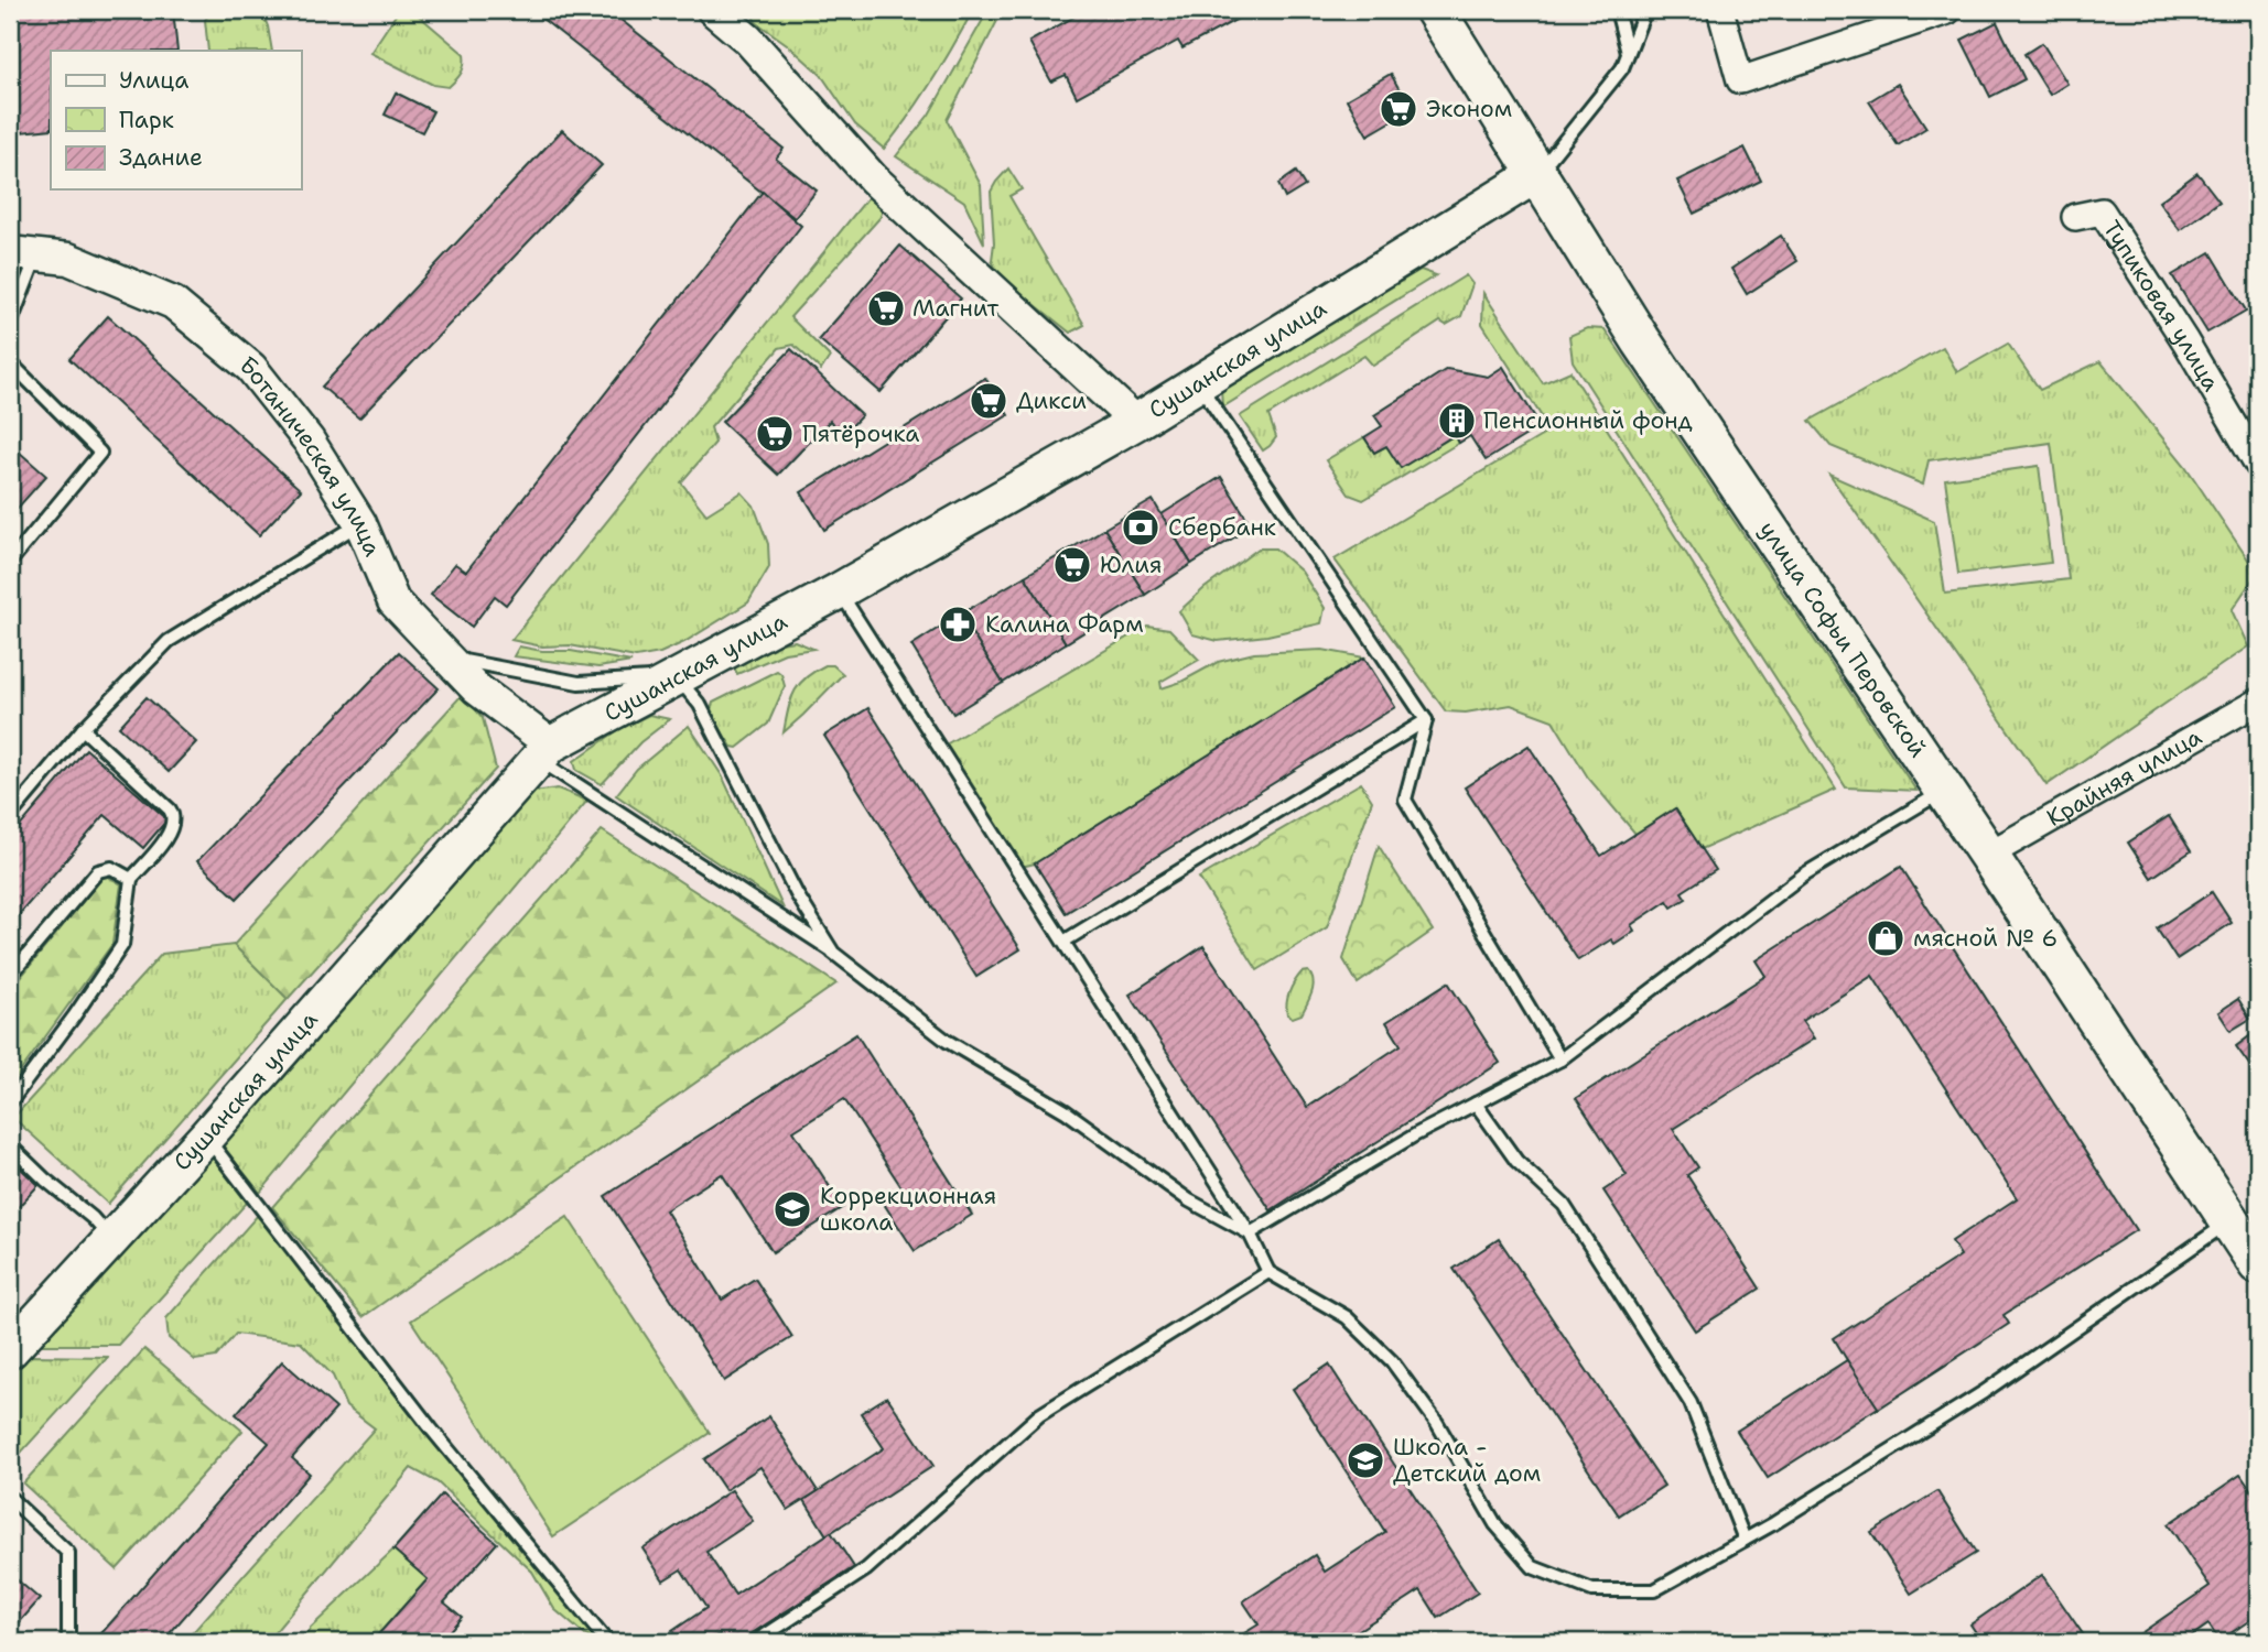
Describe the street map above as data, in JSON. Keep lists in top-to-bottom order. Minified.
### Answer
{"streets":{"main road":["Сушанская улица","улица Софьи Перовской"],"street":["Тупиковая улица","Ботаническая улица","Крайняя улица"]},"crossings":[["Сушанская улица","Ботаническая улица"],["Сушанская улица","улица Софьи Перовской"],["улица Софьи Перовской","Крайняя улица"]],"places":{"supermarket":["Эконом","Магнит","Дикси","Пятёрочка","Юлия"],"building":["Пенсионный фонд"],"bank":["Сбербанк"],"pharmacy":["Калина Фарм"],"shop":["мясной № 6"],"school or university":["Коррекционная школа","Школа - Детский дом"]},"legend":["Улица","Парк","Здание"]}
